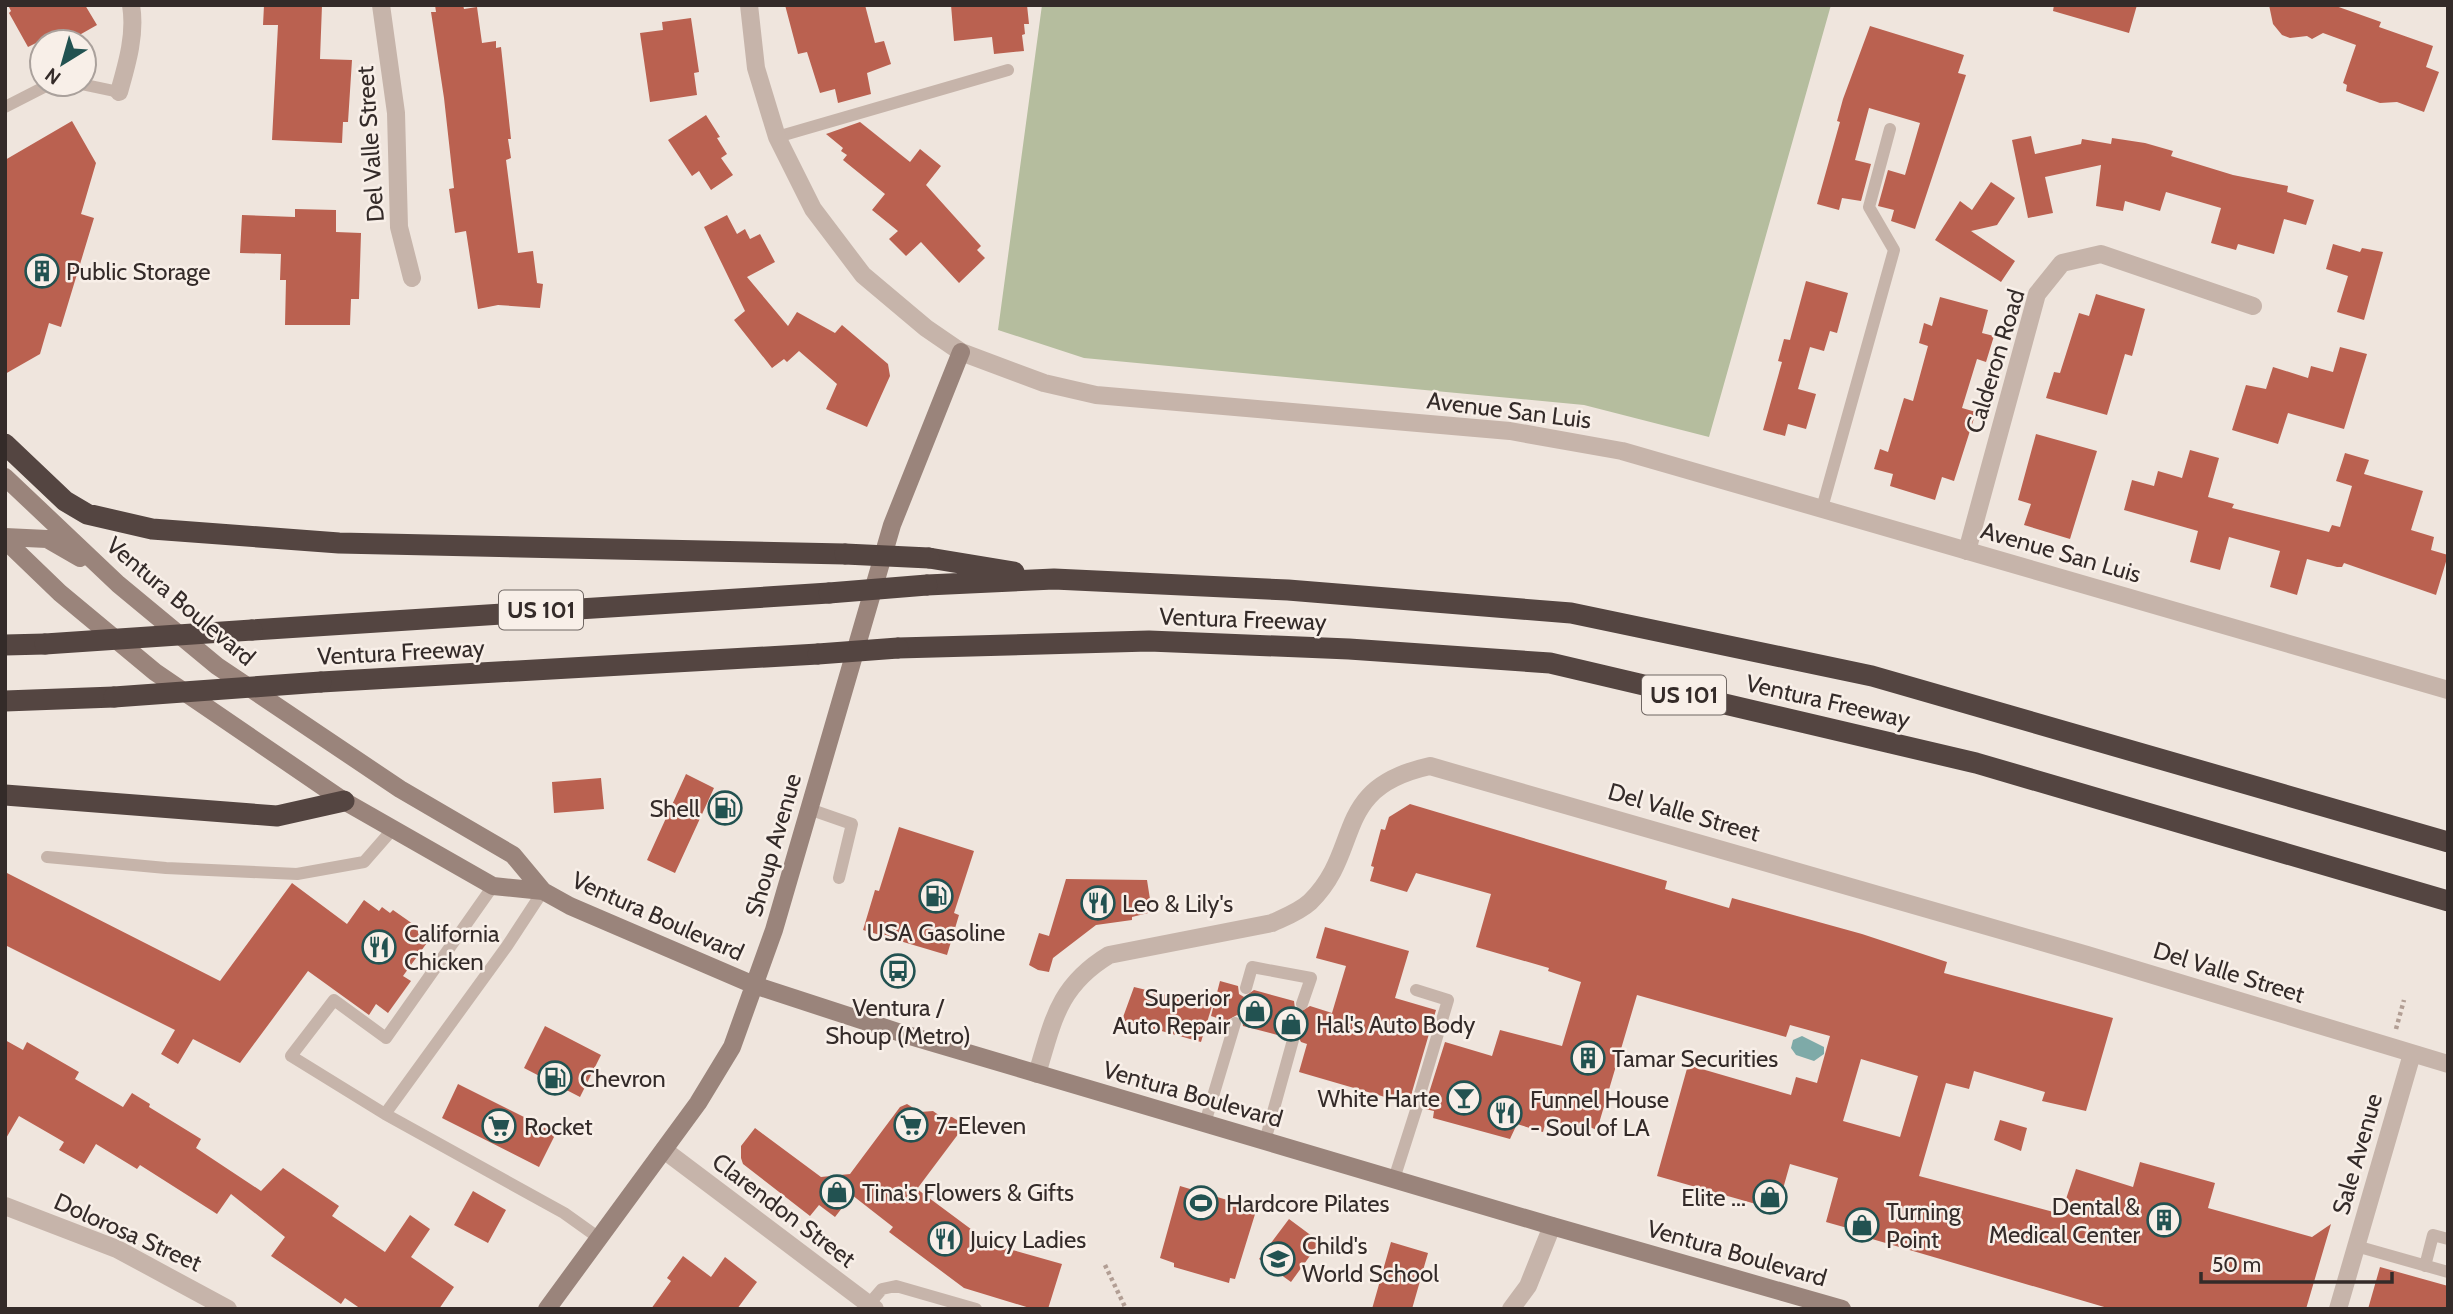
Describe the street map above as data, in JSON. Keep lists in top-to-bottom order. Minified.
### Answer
{"streets":{"highway":["US 101","Ventura Freeway"],"main road":["Ventura Boulevard","Shoup Avenue"],"street":["Del Valle Street","Calderon Road","Avenue San Luis","Sale Avenue","Clarendon Street","Dolorosa Street"]},"crossings":[["Del Valle Street","Ventura Boulevard"],["Del Valle Street","Sale Avenue"],["Calderon Road","Avenue San Luis"],["Avenue San Luis","Shoup Avenue"],["Ventura Boulevard","Shoup Avenue"],["Shoup Avenue","Clarendon Street"]],"places":{"building":["Public Storage","Tamar Securities","Dental & Medical Center"],"fuel station":["Shell","USA Gasoline","Chevron"],"restaurant":["Leo & Lily's","California Chicken","Funnel House - Soul of LA","Juicy Ladies"],"bus stop":["Ventura / Shoup (Metro)"],"shop":["Superior Auto Repair","Hal's Auto Body","Tina's Flowers & Gifts","Elite ...","Turning Point"],"bar":["White Harte"],"supermarket":["7-Eleven","Rocket"],"sports":["Hardcore Pilates"],"school or university":["Child's World School"]},"scale_bar":"50 m","north":"bottom left"}
